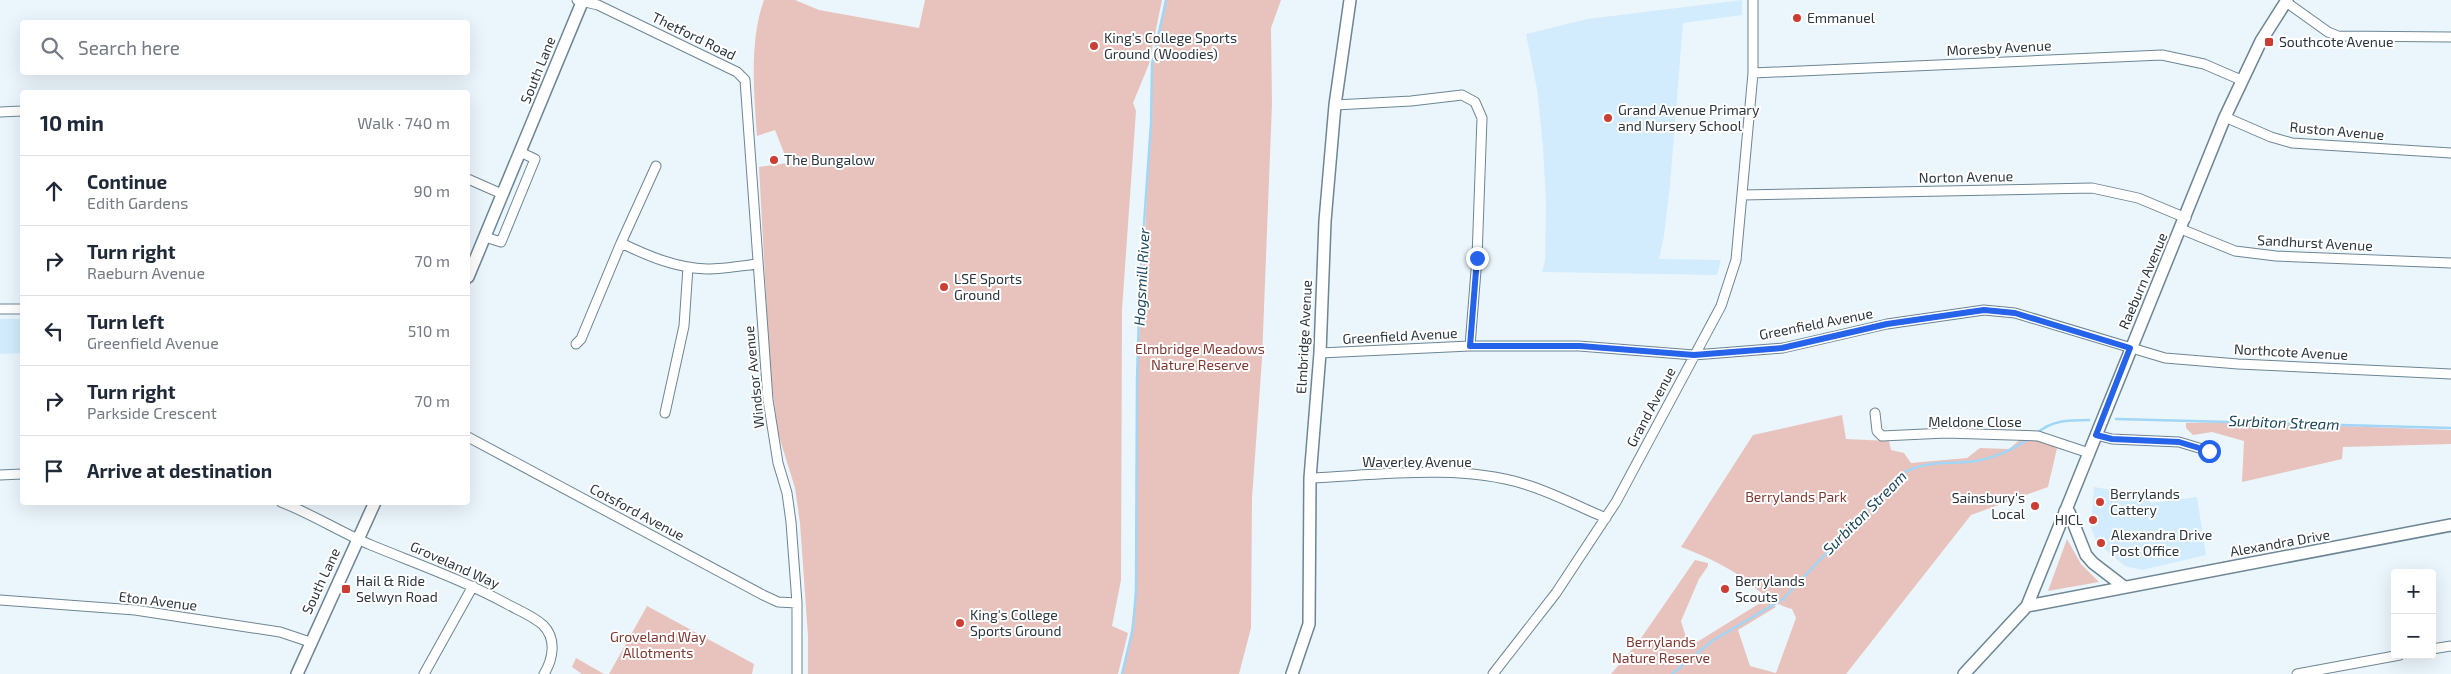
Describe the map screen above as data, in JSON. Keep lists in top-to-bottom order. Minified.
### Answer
{"streets":{"street":["Thetford Road","Moresby Avenue","South Lane","Ruston Avenue","Norton Avenue","Sandhurst Avenue","Raeburn Avenue","Greenfield Avenue","Elmbridge Avenue","Northcote Avenue","Windsor Avenue","Grand Avenue","Meldone Close","Waverley Avenue","Cotsford Avenue","Alexandra Drive","Groveland Way","Eton Avenue"]},"crossings":[["Thetford Road","South Lane"],["Thetford Road","Windsor Avenue"],["Moresby Avenue","Raeburn Avenue"],["Moresby Avenue","Grand Avenue"],["South Lane","Groveland Way"],["South Lane","Eton Avenue"],["Ruston Avenue","Raeburn Avenue"],["Norton Avenue","Raeburn Avenue"],["Norton Avenue","Grand Avenue"],["Sandhurst Avenue","Raeburn Avenue"],["Raeburn Avenue","Greenfield Avenue"],["Raeburn Avenue","Northcote Avenue"],["Raeburn Avenue","Meldone Close"],["Raeburn Avenue","Alexandra Drive"],["Greenfield Avenue","Elmbridge Avenue"],["Greenfield Avenue","Northcote Avenue"],["Greenfield Avenue","Grand Avenue"],["Elmbridge Avenue","Waverley Avenue"],["Windsor Avenue","Cotsford Avenue"],["Grand Avenue","Waverley Avenue"]],"water":["Hogsmill River","Surbiton Stream"],"parks":["Elmbridge Meadows Nature Reserve","Berrylands Park","Groveland Way Allotments","Berrylands Nature Reserve"],"places":{"other":["Emmanuel","King's College Sports Ground (Woodies)","Grand Avenue Primary and Nursery School","The Bungalow","LSE Sports Ground","Berrylands Cattery","Sainsbury's Local","HICL","Alexandra Drive Post Office","Berrylands Scouts","King's College Sports Ground"],"transit":["Southcote Avenue","Hail & Ride Selwyn Road"]},"page":{"search":"Search here","heading":["10 min","Walk · 740 m"],"list":[["Continue","Edith Gardens","90 m"],["Turn right","Raeburn Avenue","70 m"],["Turn left","Greenfield Avenue","510 m"],["Turn right","Parkside Crescent","70 m"],"Arrive at destination"],"map_buttons":["+","−"]}}
